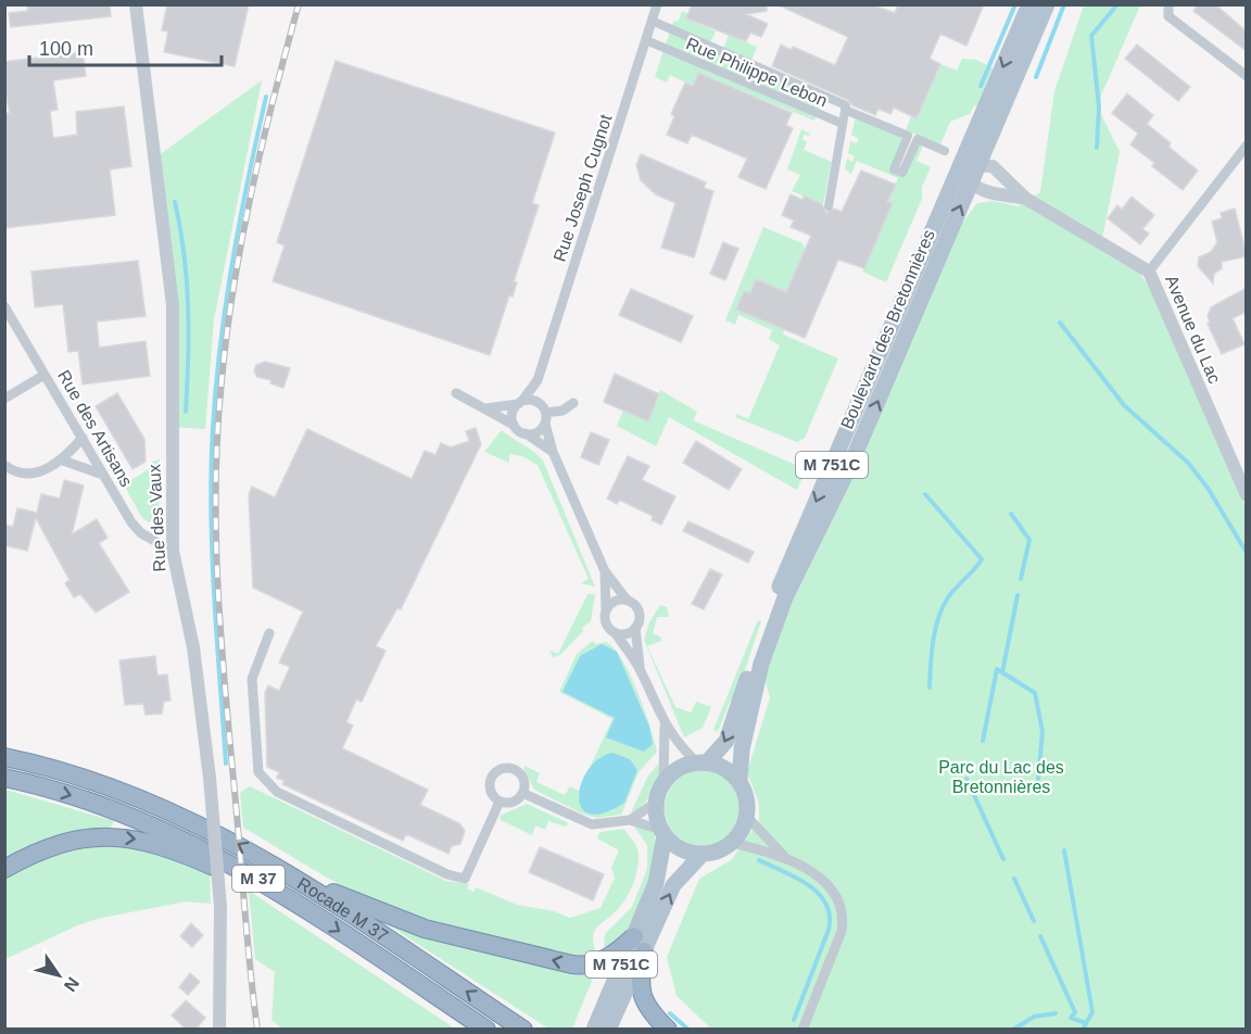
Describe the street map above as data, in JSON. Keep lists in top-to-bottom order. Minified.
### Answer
{"streets":{"highway":["M 37","Rocade M 37"],"main road":["Boulevard des Bretonnières","M 751C"],"street":["Rue Philippe Lebon","Rue Joseph Cugnot","Avenue du Lac","Rue des Artisans","Rue des Vaux"]},"crossings":[["Rue Philippe Lebon","Rue Joseph Cugnot"],["Boulevard des Bretonnières","Avenue du Lac"],["Boulevard des Bretonnières","M 751C"],["Rue des Artisans","Rue des Vaux"],["M 751C","M 37"],["M 37","Rocade M 37"]],"parks":["Parc du Lac des Bretonnières"],"scale_bar":"100 m","north":"bottom right"}
